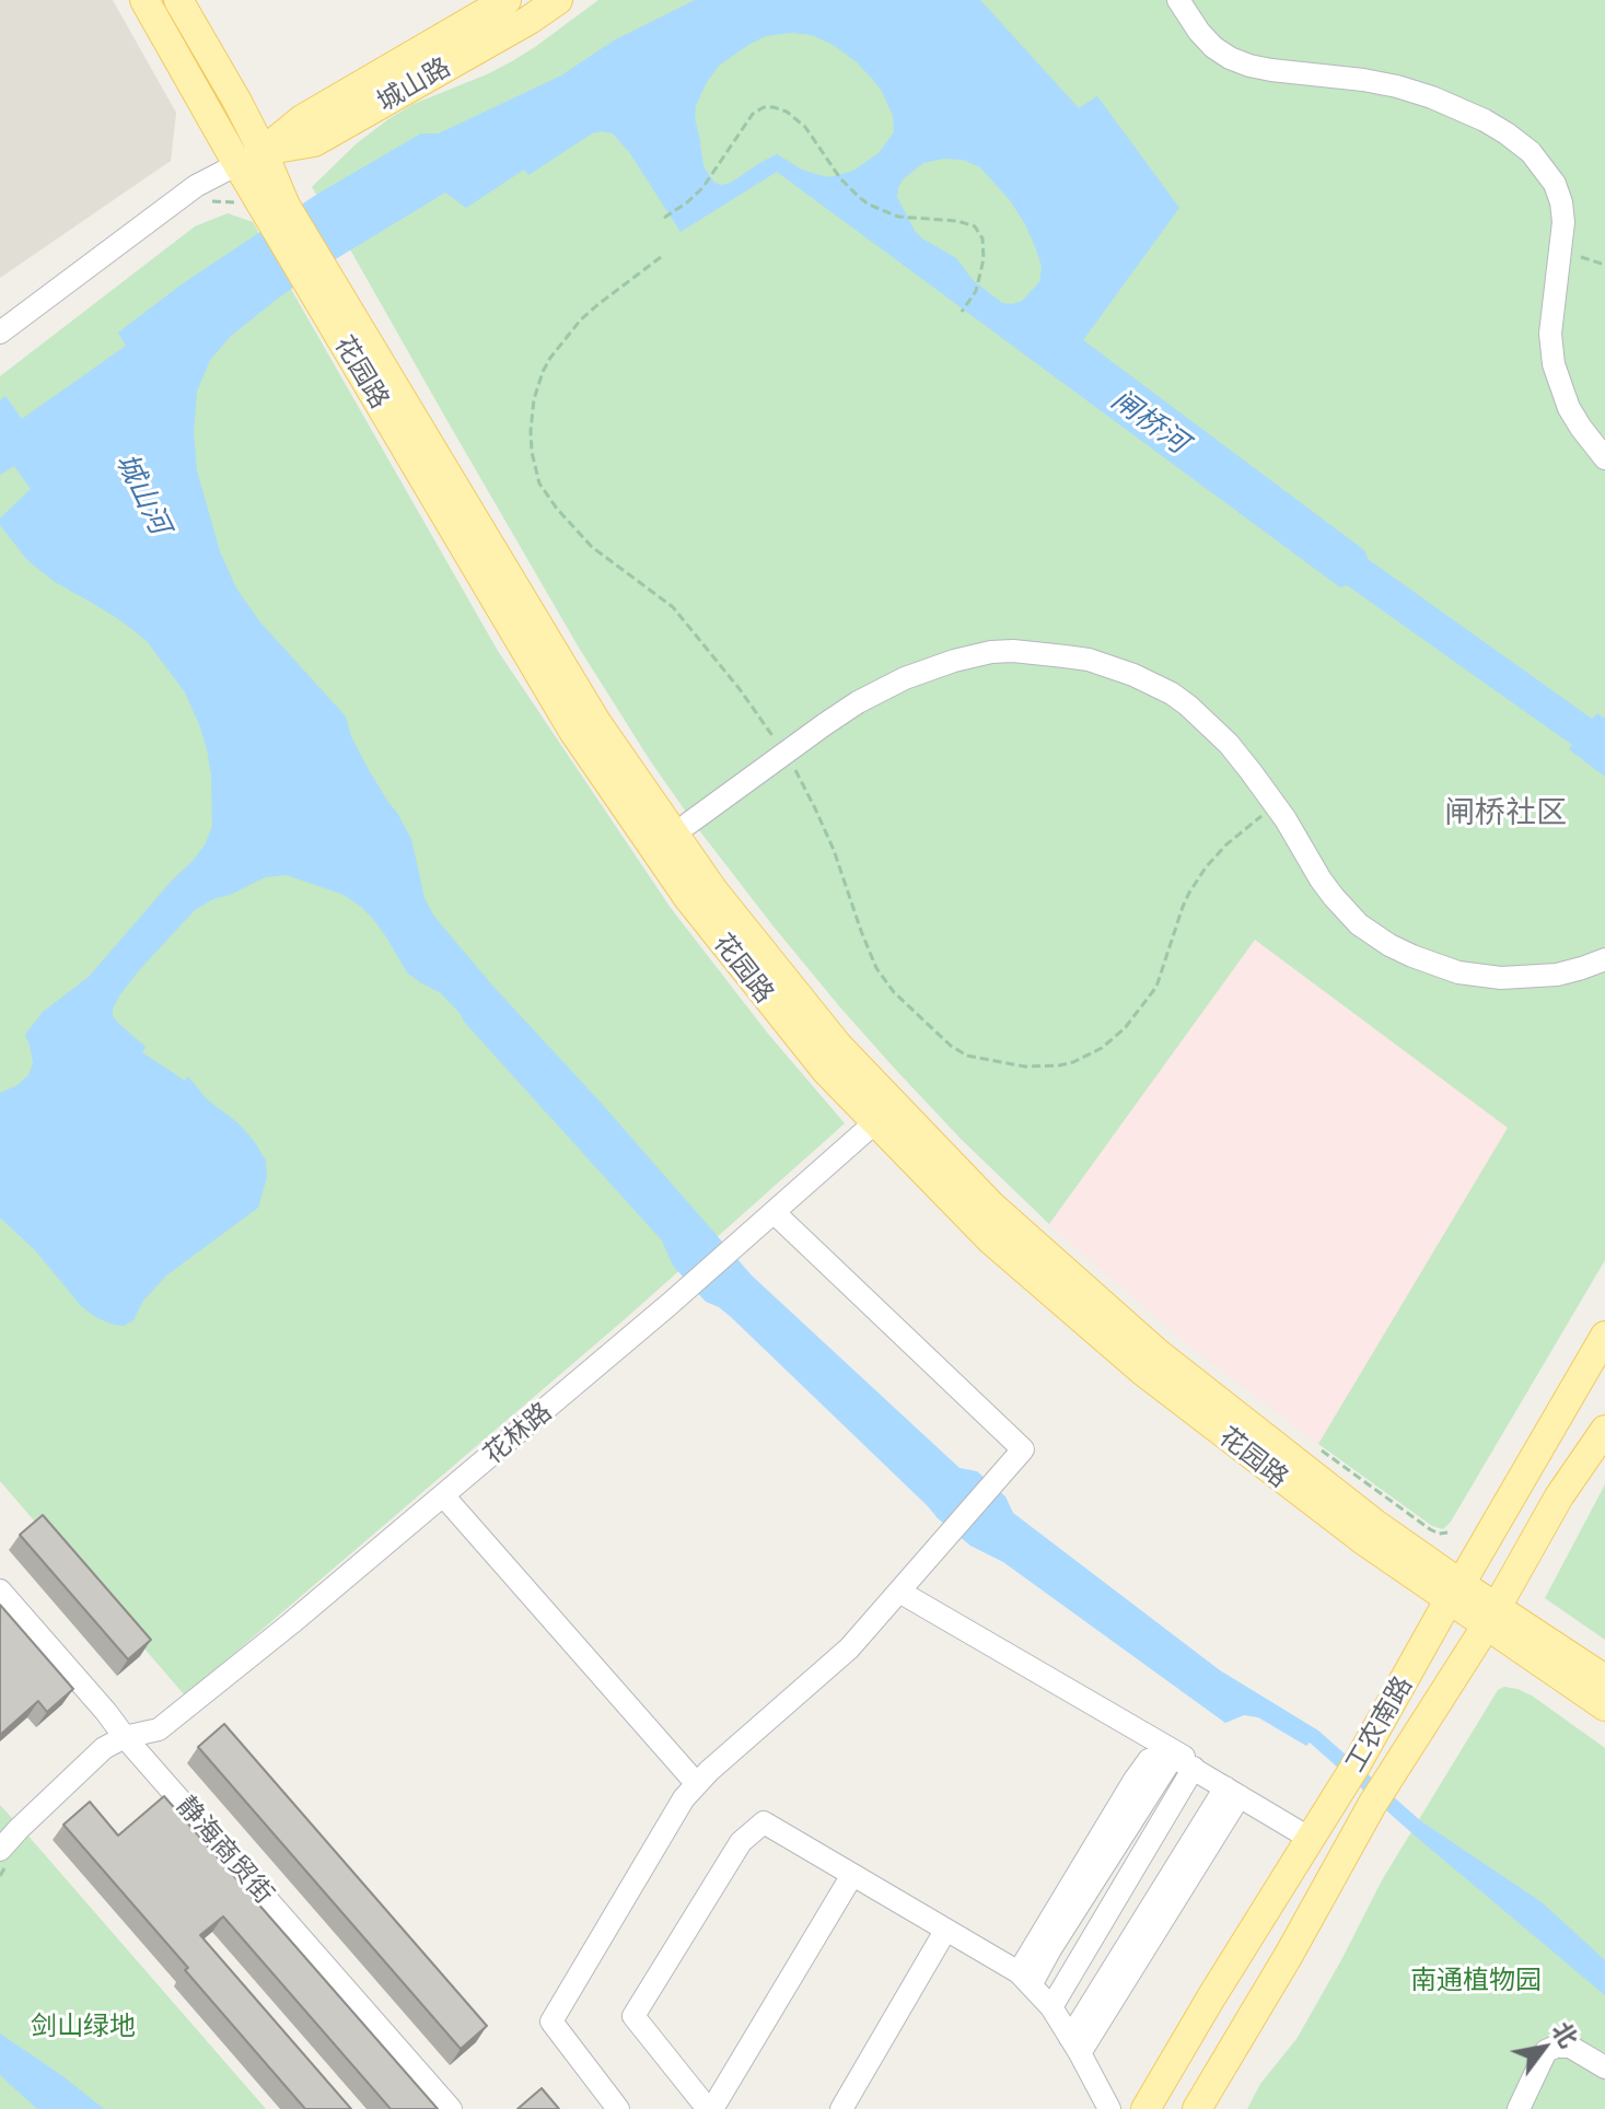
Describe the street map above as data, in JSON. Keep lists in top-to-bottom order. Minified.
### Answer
{"streets":{"main road":["城山路","花园路","工农南路"],"street":["花林路","静海商贸街"]},"crossings":[["城山路","花园路"],["花园路","花林路"],["花园路","工农南路"],["花林路","静海商贸街"]],"districts":["闸桥社区"],"water":["闸桥河","城山河"],"parks":["南通植物园","剑山绿地"],"north":"top right"}
